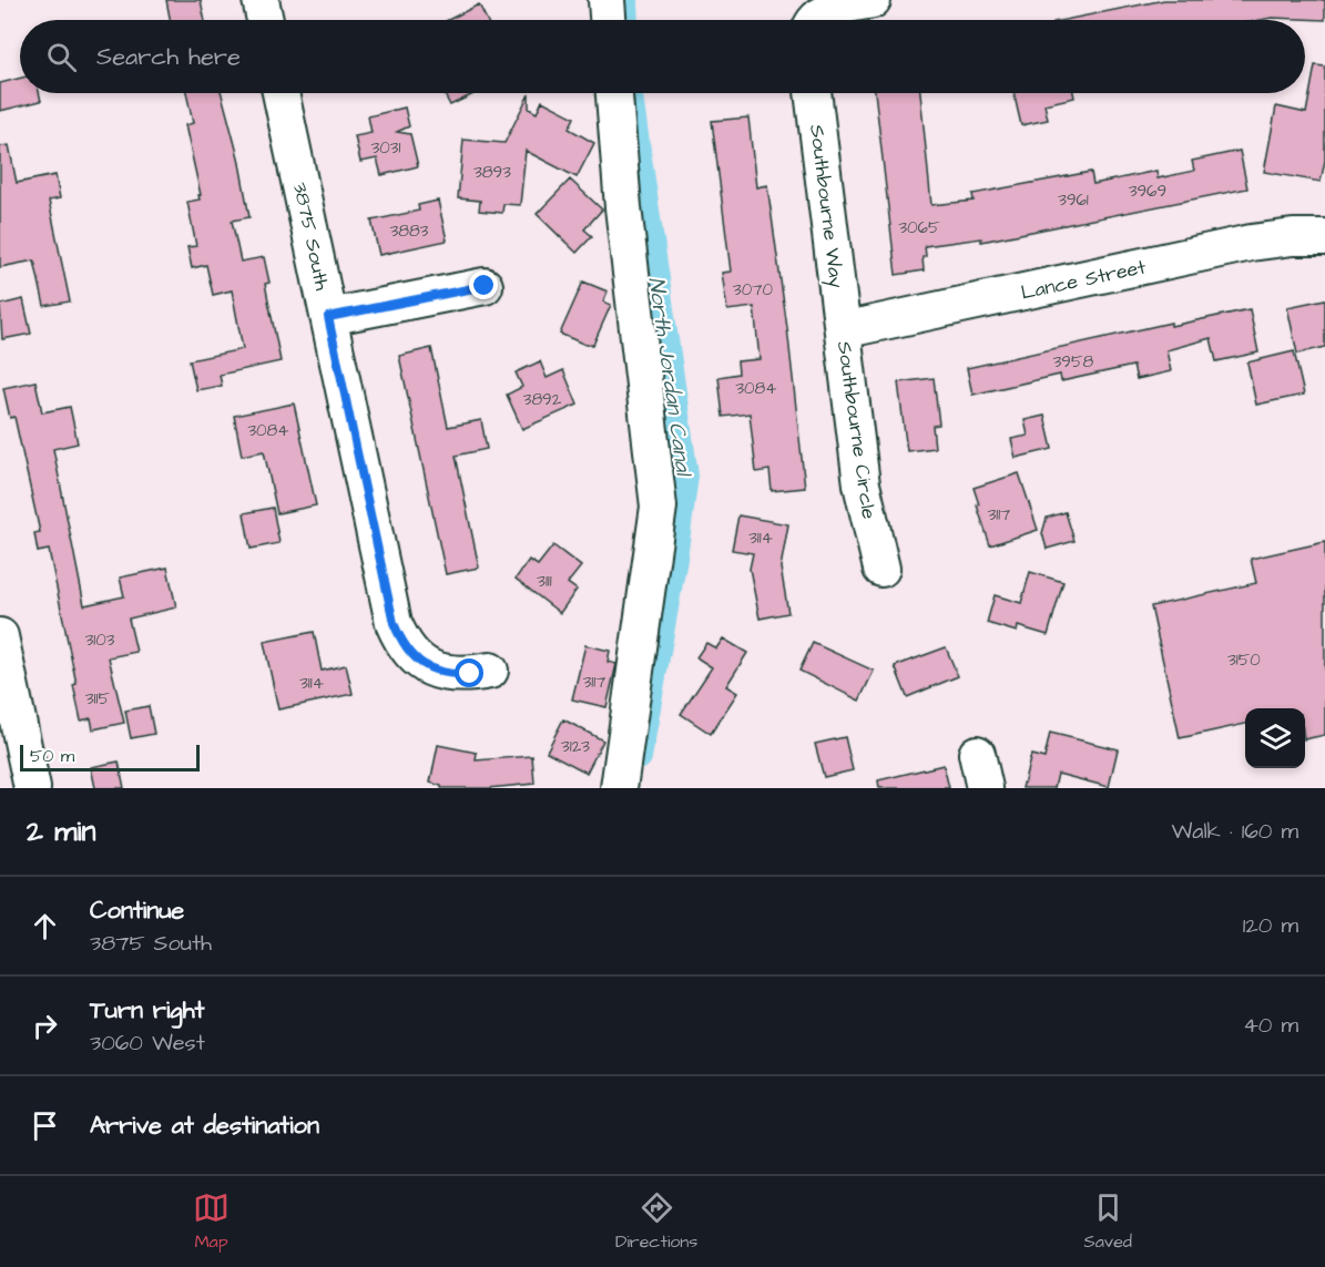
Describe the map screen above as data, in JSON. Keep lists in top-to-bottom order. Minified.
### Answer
{"streets":{"street":["Southbourne Way","3875 South","Lance Street","Southbourne Circle"]},"crossings":[["Southbourne Way","Lance Street"],["Southbourne Way","Southbourne Circle"],["Lance Street","Southbourne Circle"]],"water":["North Jordan Canal"],"house_numbers":["3031","3893","3969","3961","3065","3883","3070","3958","3084","3892","3084","3117","3114","3111","3103","3150","3117","3114","3115","3123"],"scale_bar":"50 m","page":{"search":"Search here","scale":"50 m","heading":["2 min","Walk · 160 m"],"list":[["Continue","3875 South","120 m"],["Turn right","3060 West","40 m"],"Arrive at destination"],"nav":["Map","Directions","Saved"]}}
